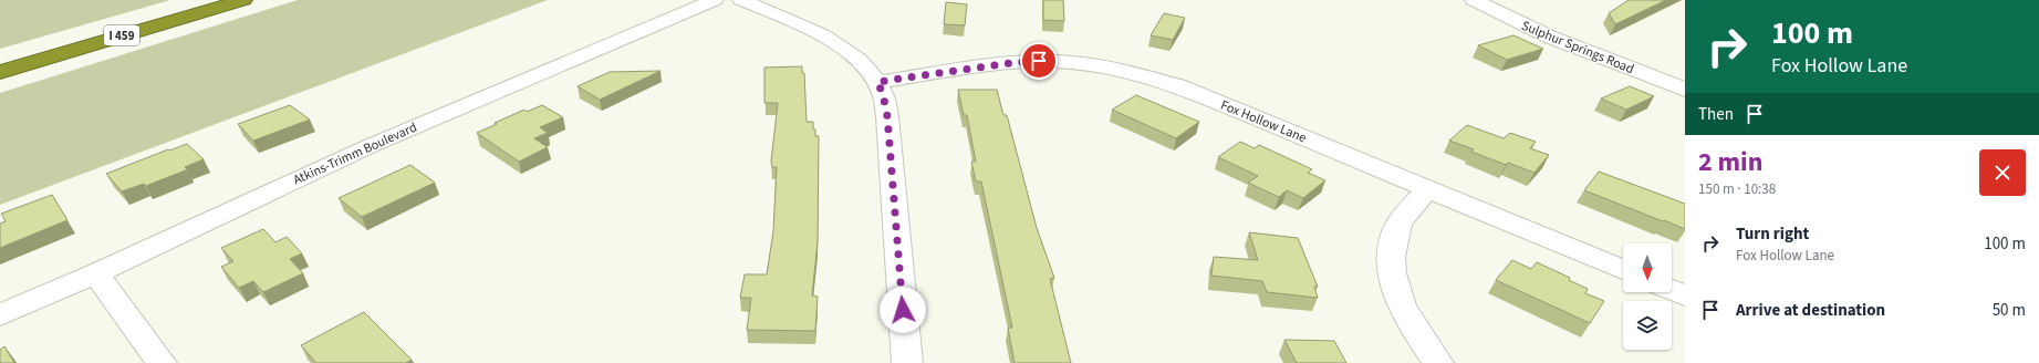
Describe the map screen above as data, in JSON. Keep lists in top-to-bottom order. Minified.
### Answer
{"streets":{"highway":["I 459"],"street":["Sulphur Springs Road","Fox Hollow Lane","Atkins-Trimm Boulevard"]},"north":"bottom","page":{"turn":["100 m","Fox Hollow Lane"],"then":"Then","heading":["2 min","150 m · 10:38"],"list":[{"name":"Turn right","note":"Fox Hollow Lane","value":"100 m"},{"name":"Arrive at destination","value":"50 m"}]}}
